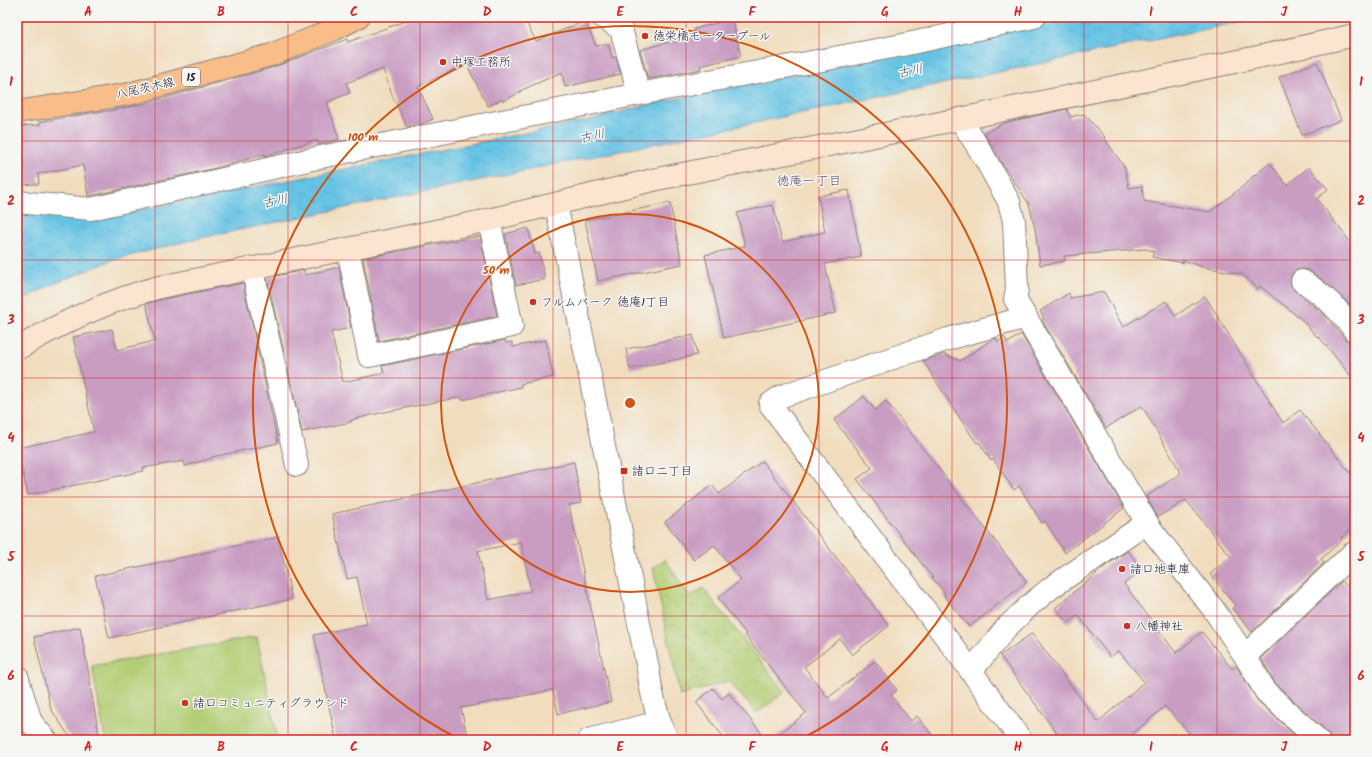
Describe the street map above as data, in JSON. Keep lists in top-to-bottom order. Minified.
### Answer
{"streets":{"main road":["15","八尾茨木線"]},"districts":["徳庵一丁目"],"water":["古川"],"places":{"other":["徳栄橋モータープール","中塚工務所","フルムパーク 徳庵1丁目","諸口地車庫","八幡神社","諸口コミュニティグラウンド"],"transit":["諸口二丁目"]},"grid":{"columns":["A","B","C","D","E","F","G","H","I","J"],"rows":["1","2","3","4","5","6"]},"rings":["100 m","50 m"]}
